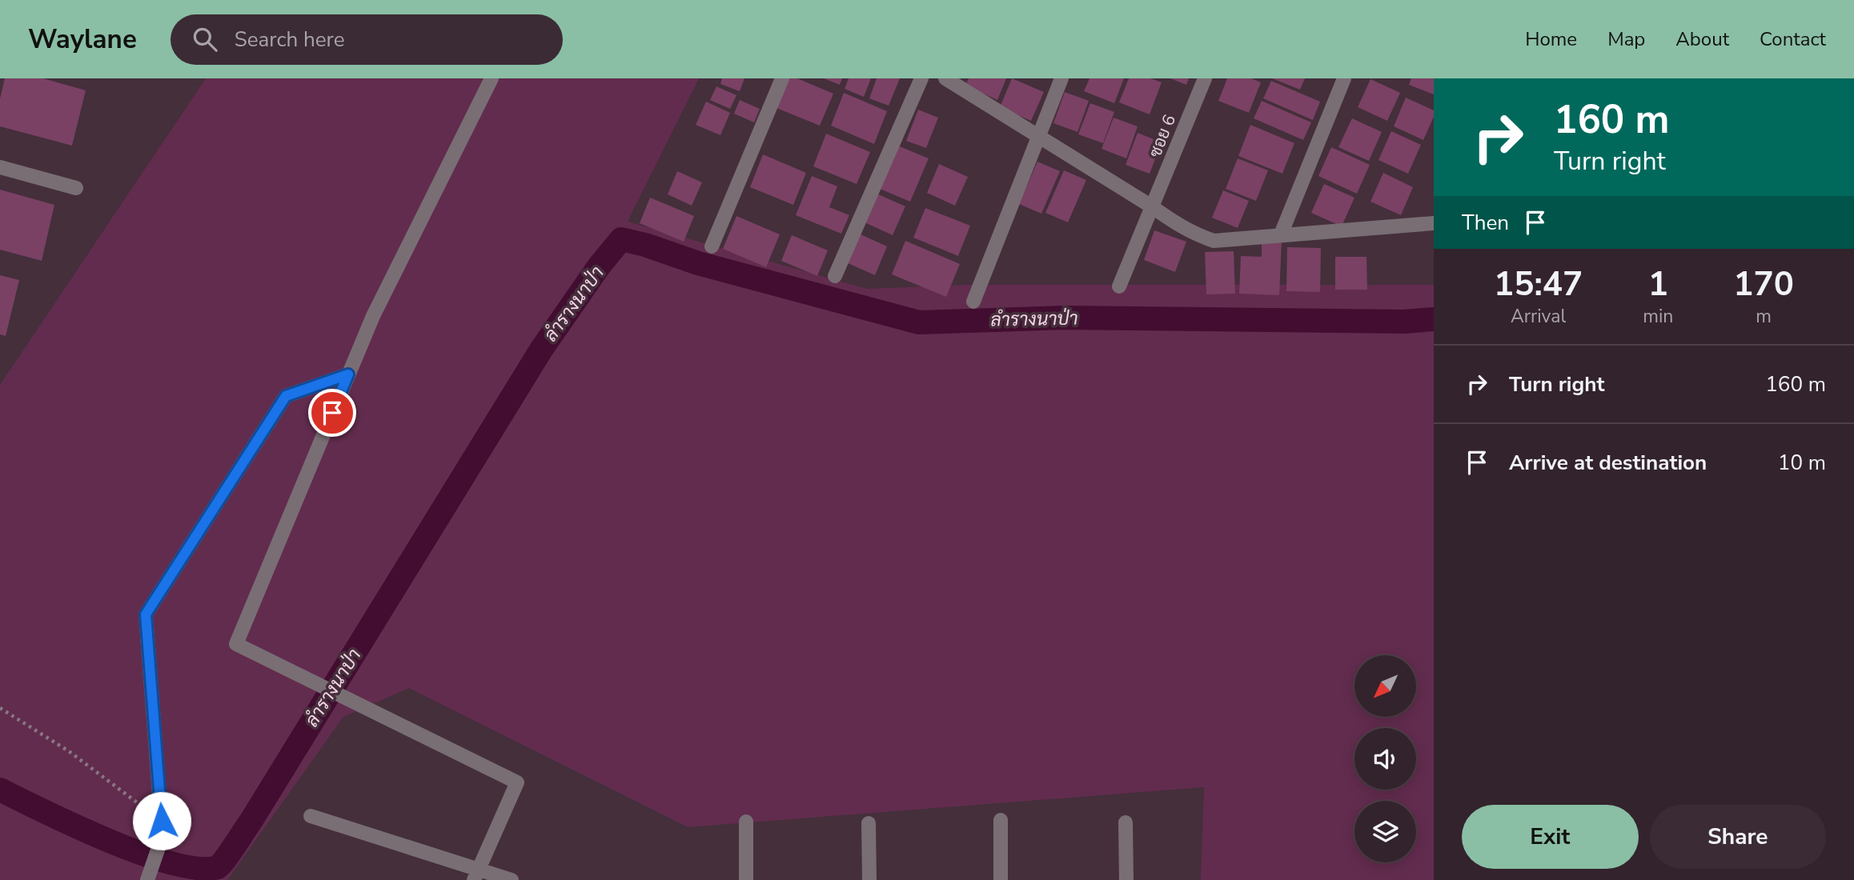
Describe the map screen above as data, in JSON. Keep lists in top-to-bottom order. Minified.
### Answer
{"streets":{"street":["ซอย 6"]},"water":["ลำรางนาป่า"],"north":"bottom left","page":{"header":"Waylane","search":"Search here","nav":["Home","Map","About","Contact"],"turn":["160 m","Turn right"],"then":"Then","eta":["15:47","Arrival","1","min","170","m"],"list":[{"name":"Turn right","value":"160 m"},{"name":"Arrive at destination","value":"10 m"}],"buttons":["Exit","Share"]}}
